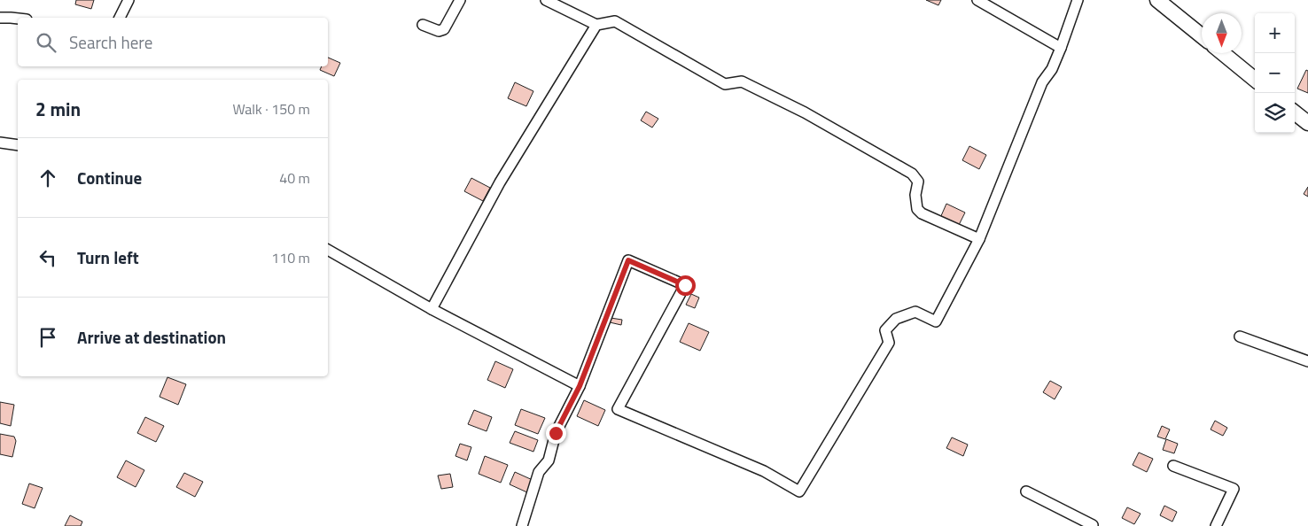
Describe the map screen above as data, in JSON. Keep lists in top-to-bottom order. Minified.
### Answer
{"north":"bottom","page":{"map_buttons":["+","−"],"search":"Search here","heading":["2 min","Walk · 150 m"],"list":[["Continue","40 m"],["Turn left","110 m"],"Arrive at destination"]}}
